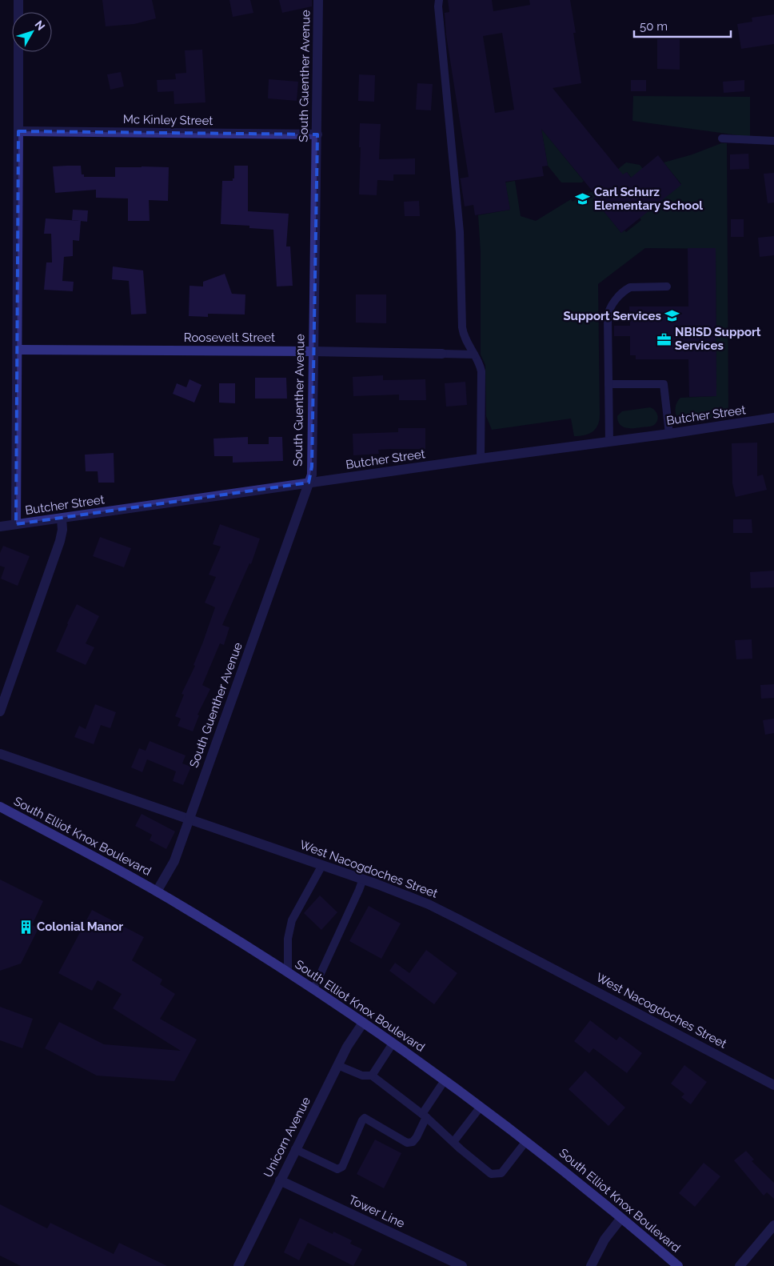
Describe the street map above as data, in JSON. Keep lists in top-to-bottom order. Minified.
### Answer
{"streets":{"main road":["South Elliot Knox Boulevard"],"street":["South Guenther Avenue","Mc Kinley Street","Roosevelt Street","Butcher Street","West Nacogdoches Street","Unicorn Avenue","Tower Line"]},"crossings":[["South Guenther Avenue","Mc Kinley Street"],["South Guenther Avenue","Roosevelt Street"],["South Guenther Avenue","Butcher Street"],["South Guenther Avenue","South Elliot Knox Boulevard"],["South Guenther Avenue","West Nacogdoches Street"],["South Elliot Knox Boulevard","Unicorn Avenue"],["Unicorn Avenue","Tower Line"]],"places":{"school or university":["Carl Schurz Elementary School","Support Services"],"office":["NBISD Support Services"],"building":["Colonial Manor"]},"scale_bar":"50 m","north":"top right"}
